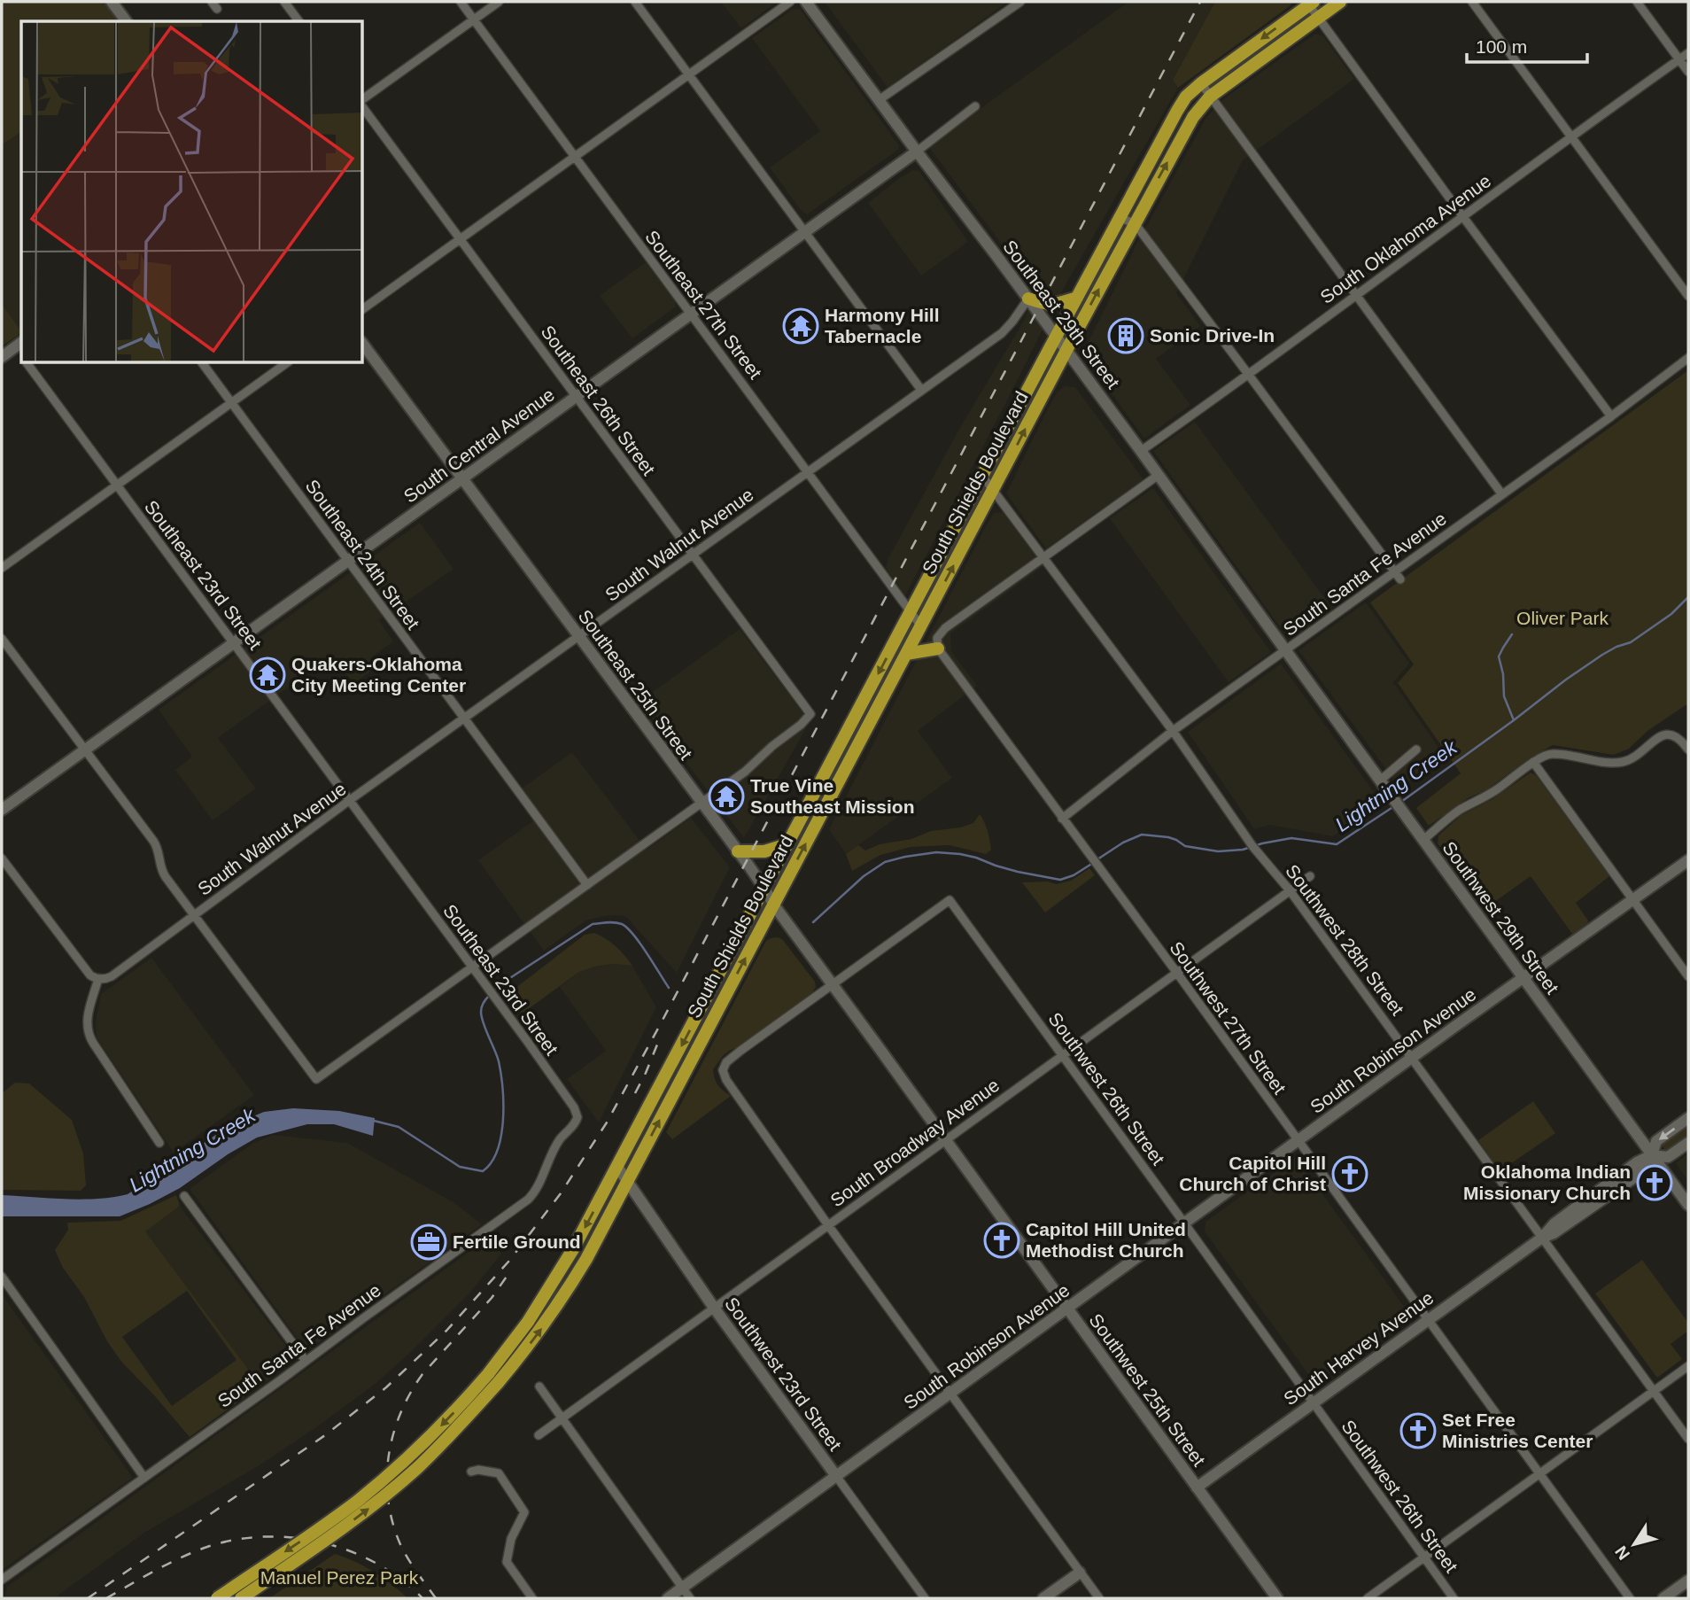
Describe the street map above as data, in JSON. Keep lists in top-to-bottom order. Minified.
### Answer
{"streets":{"main road":["Southeast 29th Street","South Central Avenue","South Shields Boulevard","Southeast 25th Street","Southwest 29th Street","South Robinson Avenue","South Harvey Avenue","Southwest 23rd Street","Southwest 25th Street"],"street":["South Oklahoma Avenue","Southeast 27th Street","Southeast 26th Street","South Walnut Avenue","Southeast 24th Street","South Santa Fe Avenue","Southeast 23rd Street","Southwest 28th Street","Southwest 27th Street","Southwest 26th Street","South Broadway Avenue"]},"crossings":[["South Oklahoma Avenue","Southeast 29th Street"],["Southeast 27th Street","South Central Avenue"],["Southeast 27th Street","South Shields Boulevard"],["Southeast 27th Street","South Walnut Avenue"],["Southeast 29th Street","South Central Avenue"],["Southeast 29th Street","South Shields Boulevard"],["Southeast 29th Street","South Walnut Avenue"],["Southeast 29th Street","South Santa Fe Avenue"],["Southeast 29th Street","Southwest 29th Street"],["Southeast 26th Street","South Central Avenue"],["Southeast 26th Street","South Walnut Avenue"],["Southeast 26th Street","Southeast 25th Street"],["South Central Avenue","Southeast 24th Street"],["South Central Avenue","Southeast 23rd Street"],["South Central Avenue","Southeast 25th Street"],["South Shields Boulevard","Southeast 25th Street"],["South Shields Boulevard","Southwest 28th Street"],["South Shields Boulevard","Southwest 23rd Street"],["South Walnut Avenue","Southeast 24th Street"],["South Walnut Avenue","Southeast 23rd Street"],["South Walnut Avenue","Southeast 25th Street"],["South Santa Fe Avenue","Southeast 23rd Street"],["South Santa Fe Avenue","Southwest 29th Street"],["South Santa Fe Avenue","Southwest 28th Street"],["South Santa Fe Avenue","Southwest 27th Street"],["Southeast 25th Street","Southwest 26th Street"],["Southeast 25th Street","Southwest 25th Street"],["Southwest 29th Street","South Robinson Avenue"],["Southwest 29th Street","South Harvey Avenue"],["Southwest 28th Street","South Robinson Avenue"],["Southwest 28th Street","South Broadway Avenue"],["Southwest 28th Street","South Harvey Avenue"],["Southwest 27th Street","South Robinson Avenue"],["Southwest 27th Street","South Broadway Avenue"],["Southwest 27th Street","South Harvey Avenue"],["South Robinson Avenue","Southwest 26th Street"],["South Robinson Avenue","Southwest 23rd Street"],["South Robinson Avenue","Southwest 25th Street"],["Southwest 26th Street","South Broadway Avenue"],["Southwest 26th Street","South Harvey Avenue"],["South Broadway Avenue","Southwest 23rd Street"],["South Broadway Avenue","Southwest 25th Street"],["South Harvey Avenue","Southwest 25th Street"]],"water":["Lightning Creek"],"parks":["Oliver Park","Manuel Perez Park"],"places":{"temple":["Harmony Hill Tabernacle","Quakers-Oklahoma City Meeting Center","True Vine Southeast Mission"],"building":["Sonic Drive-In"],"church":["Capitol Hill Church of Christ","Oklahoma Indian Missionary Church","Capitol Hill United Methodist Church","Set Free Ministries Center"],"office":["Fertile Ground"]},"scale_bar":"100 m","north":"bottom left"}
